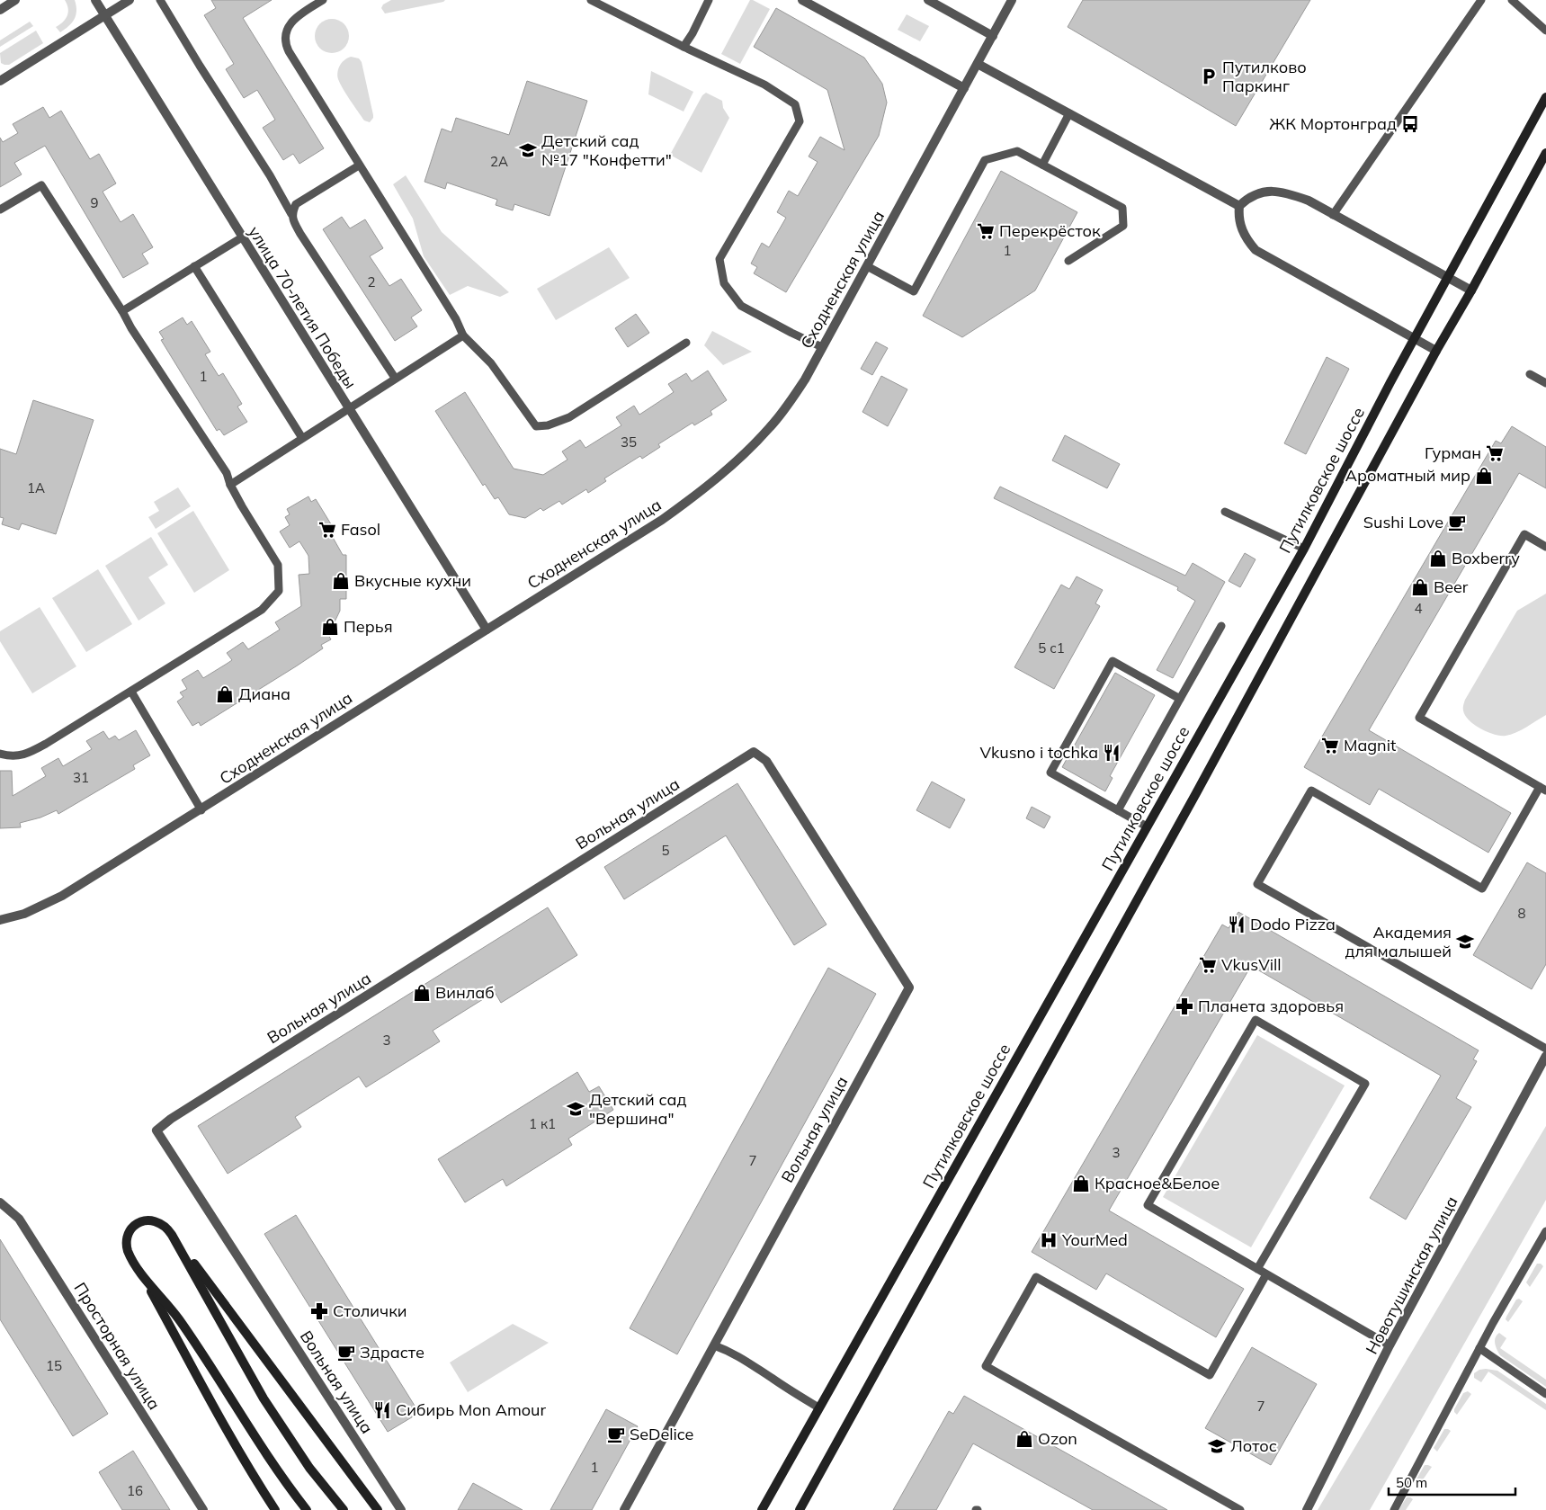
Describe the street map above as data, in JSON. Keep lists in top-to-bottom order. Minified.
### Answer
{"streets":{"main road":["Путилковское шоссе"],"street":["Сходненская улица","улица 70-летия Победы","Вольная улица","Новотушинская улица","Просторная улица"]},"crossings":[["Сходненская улица","улица 70-летия Победы"]],"places":{"parking":["Путилково Паркинг"],"bus stop":["ЖК Мортонград"],"school or university":["Детский сад №17 \"Конфетти\"","Академия для малышей","Детский сад \"Вершина\"","Лотос"],"supermarket":["Перекрёсток","Гурман","Fasol","Magnit","VkusVill"],"shop":["Ароматный мир","Boxberry","Вкусные кухни","Beer","Перья","Диана","Винлаб","Красное&Белое","Ozon"],"cafe":["Sushi Love","Здрасте","SeDelice"],"restaurant":["Vkusno i tochka","Dodo Pizza","Сибирь Mon Amour"],"pharmacy":["Планета здоровья","Столички"],"hospital":["YourMed"]},"house_numbers":["2А","9","1","2","1","35","1А","4","5 с1","31","5","8","3","1 к1","3","7","15","7","1","16"],"scale_bar":"50 m"}
